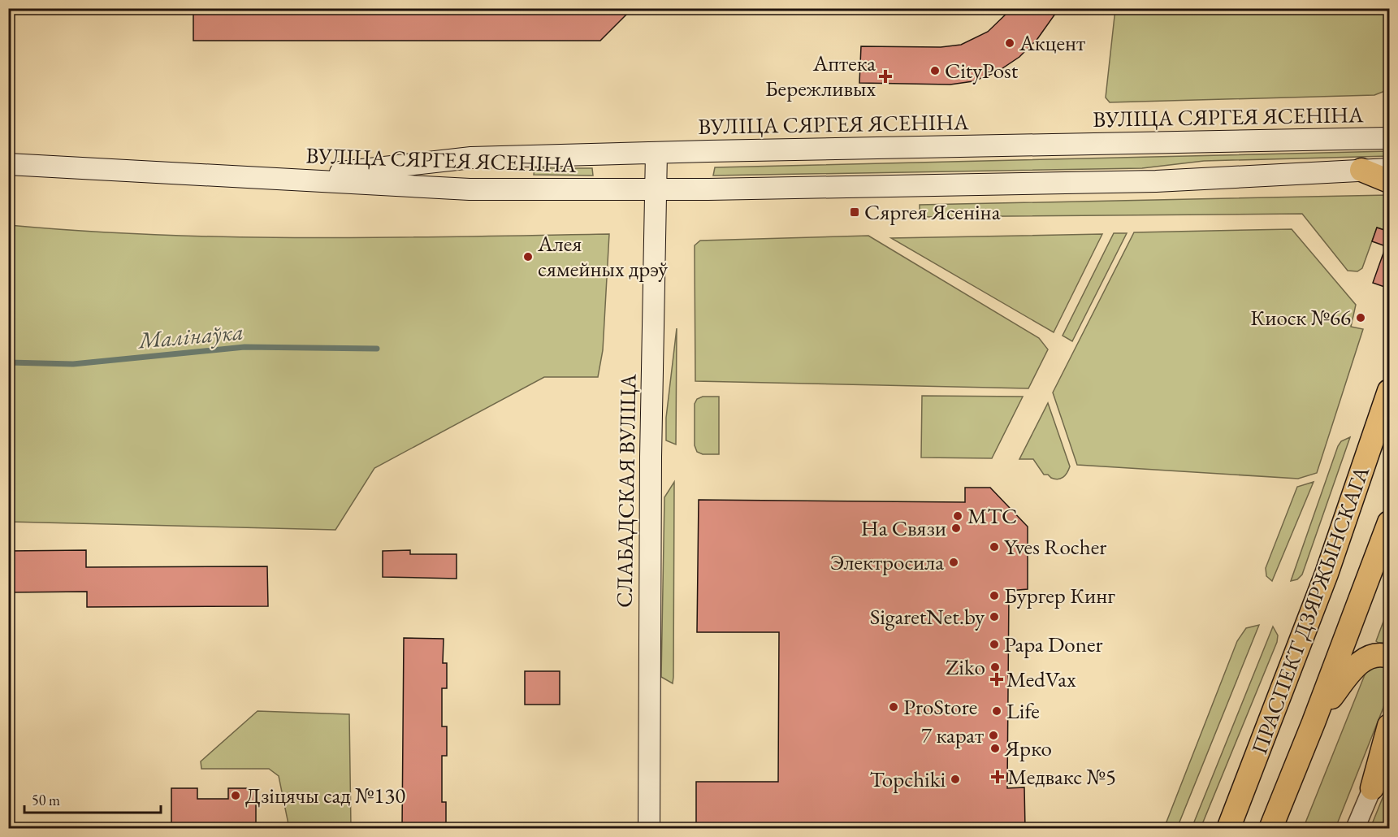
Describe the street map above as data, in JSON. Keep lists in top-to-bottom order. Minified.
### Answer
{"streets":{"main road":["ВУЛІЦА СЯРГЕЯ ЯСЕНІНА","СЛАБАДСКАЯ ВУЛІЦА","ПРАСПЕКТ ДЗЯРЖЫНСКАГА"]},"crossings":[["ВУЛІЦА СЯРГЕЯ ЯСЕНІНА","СЛАБАДСКАЯ ВУЛІЦА"]],"water":["Малінаўка"],"places":{"other":["Акцент","CityPost","Алея сямейных дрэў","Киоск №66","МТС","На Связи","Yves Rocher","Электросила","Бургер Кинг","SigaretNet.by","Papa Doner","Ziko","ProStore","Life","7 карат","Ярко","Topchiki","Дзіцячы сад №130"],"health":["Аптека Бережливых","MedVax","Медвакс №5"],"transit":["Сяргея Ясеніна"]},"scale_bar":"50 m"}
